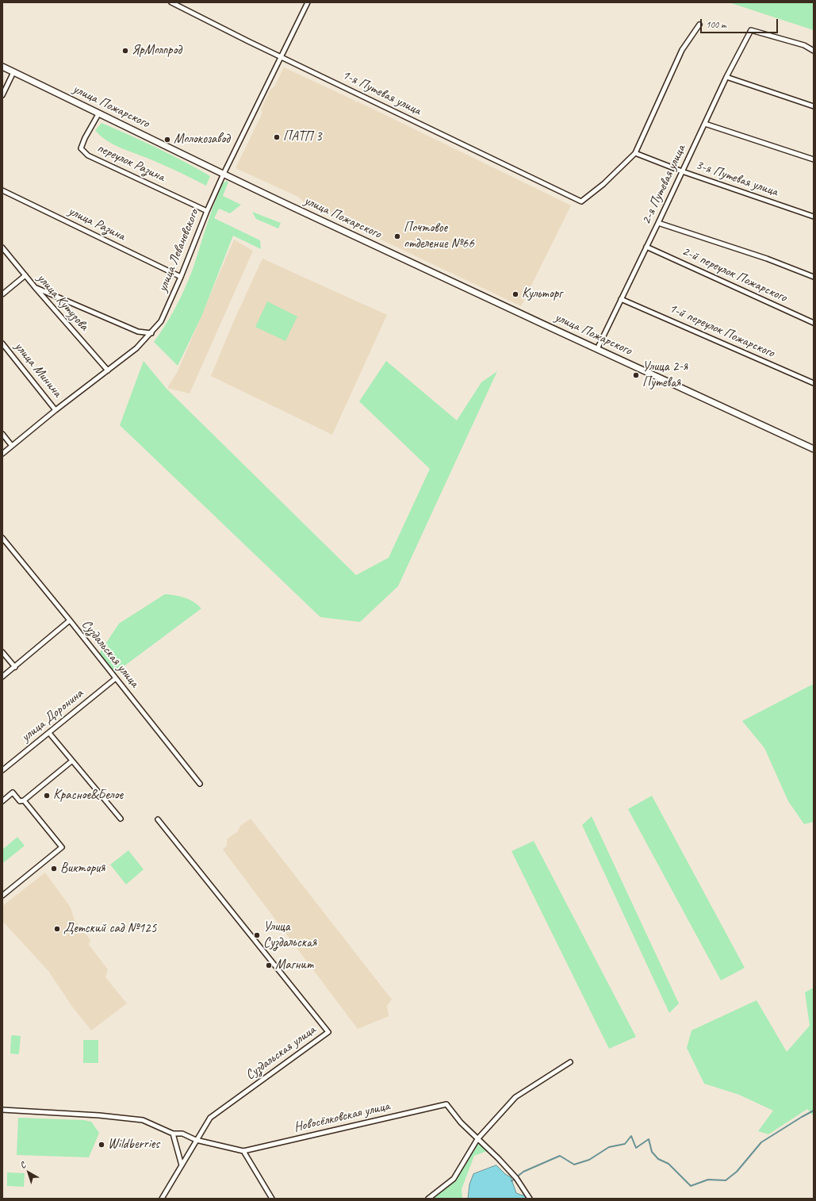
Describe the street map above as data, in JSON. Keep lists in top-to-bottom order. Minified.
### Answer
{"streets":{"street":["1-я Путевая улица","улица Пожарского","переулок Разина","3-я Путевая улица","2-я Путевая улица","улица Разина","улица Леваневского","2-й переулок Пожарского","улица Кутузова","1-й переулок Пожарского","улица Минина","Суздальская улица","улица Доронина","Новосёлковская улица"]},"crossings":[["1-я Путевая улица","3-я Путевая улица"],["1-я Путевая улица","улица Леваневского"],["улица Пожарского","переулок Разина"],["улица Пожарского","2-я Путевая улица"],["улица Пожарского","улица Леваневского"],["переулок Разина","улица Леваневского"],["3-я Путевая улица","2-я Путевая улица"],["2-я Путевая улица","2-й переулок Пожарского"],["2-я Путевая улица","1-й переулок Пожарского"],["улица Разина","улица Леваневского"],["улица Леваневского","улица Кутузова"],["улица Леваневского","улица Минина"],["Суздальская улица","улица Доронина"],["Суздальская улица","Новосёлковская улица"]],"places":["ЯрМолпрод","ПАТП 3","Молокозавод","Почтовое отделение №66","Культорг","Улица 2-я Путевая","Красное&Белое","Виктория","Детский сад №125","Улица Суздальская","Магнит","Wildberries"],"scale_bar":"100 m","north":"top left"}
